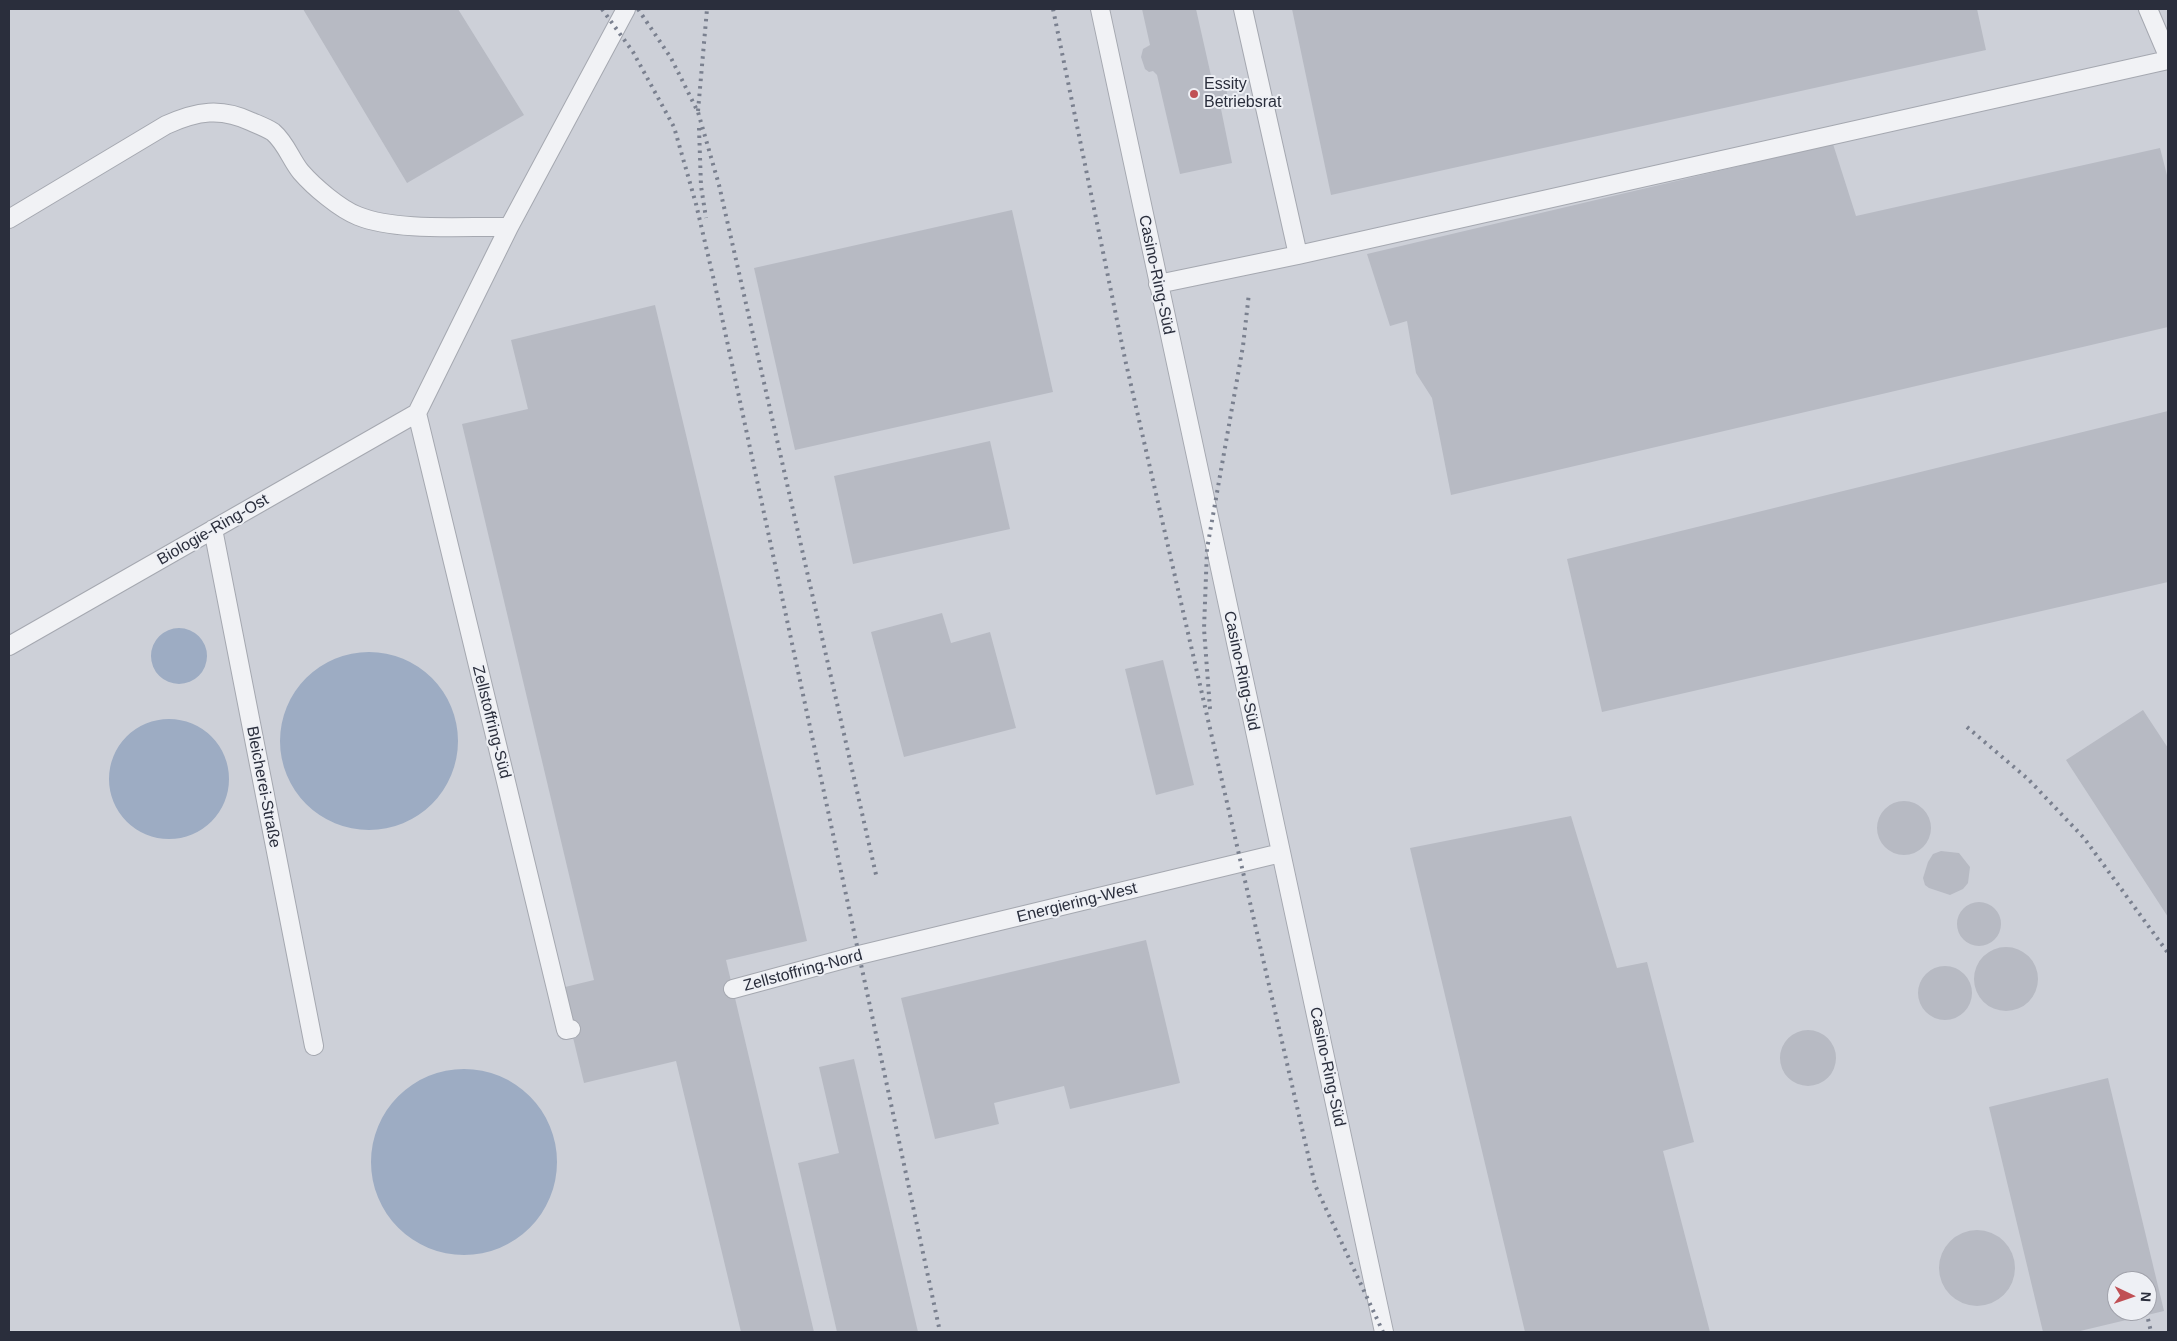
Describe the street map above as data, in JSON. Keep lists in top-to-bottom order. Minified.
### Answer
{"streets":{"lane":["Casino-Ring-Süd","Biologie-Ring-Ost","Zellstoffring-Süd","Bleicherei-Straße","Energiering-West","Zellstoffring-Nord"]},"crossings":[["Casino-Ring-Süd","Energiering-West"],["Biologie-Ring-Ost","Zellstoffring-Süd"],["Biologie-Ring-Ost","Bleicherei-Straße"],["Energiering-West","Zellstoffring-Nord"]],"places":["Essity Betriebsrat"],"north":"right"}
